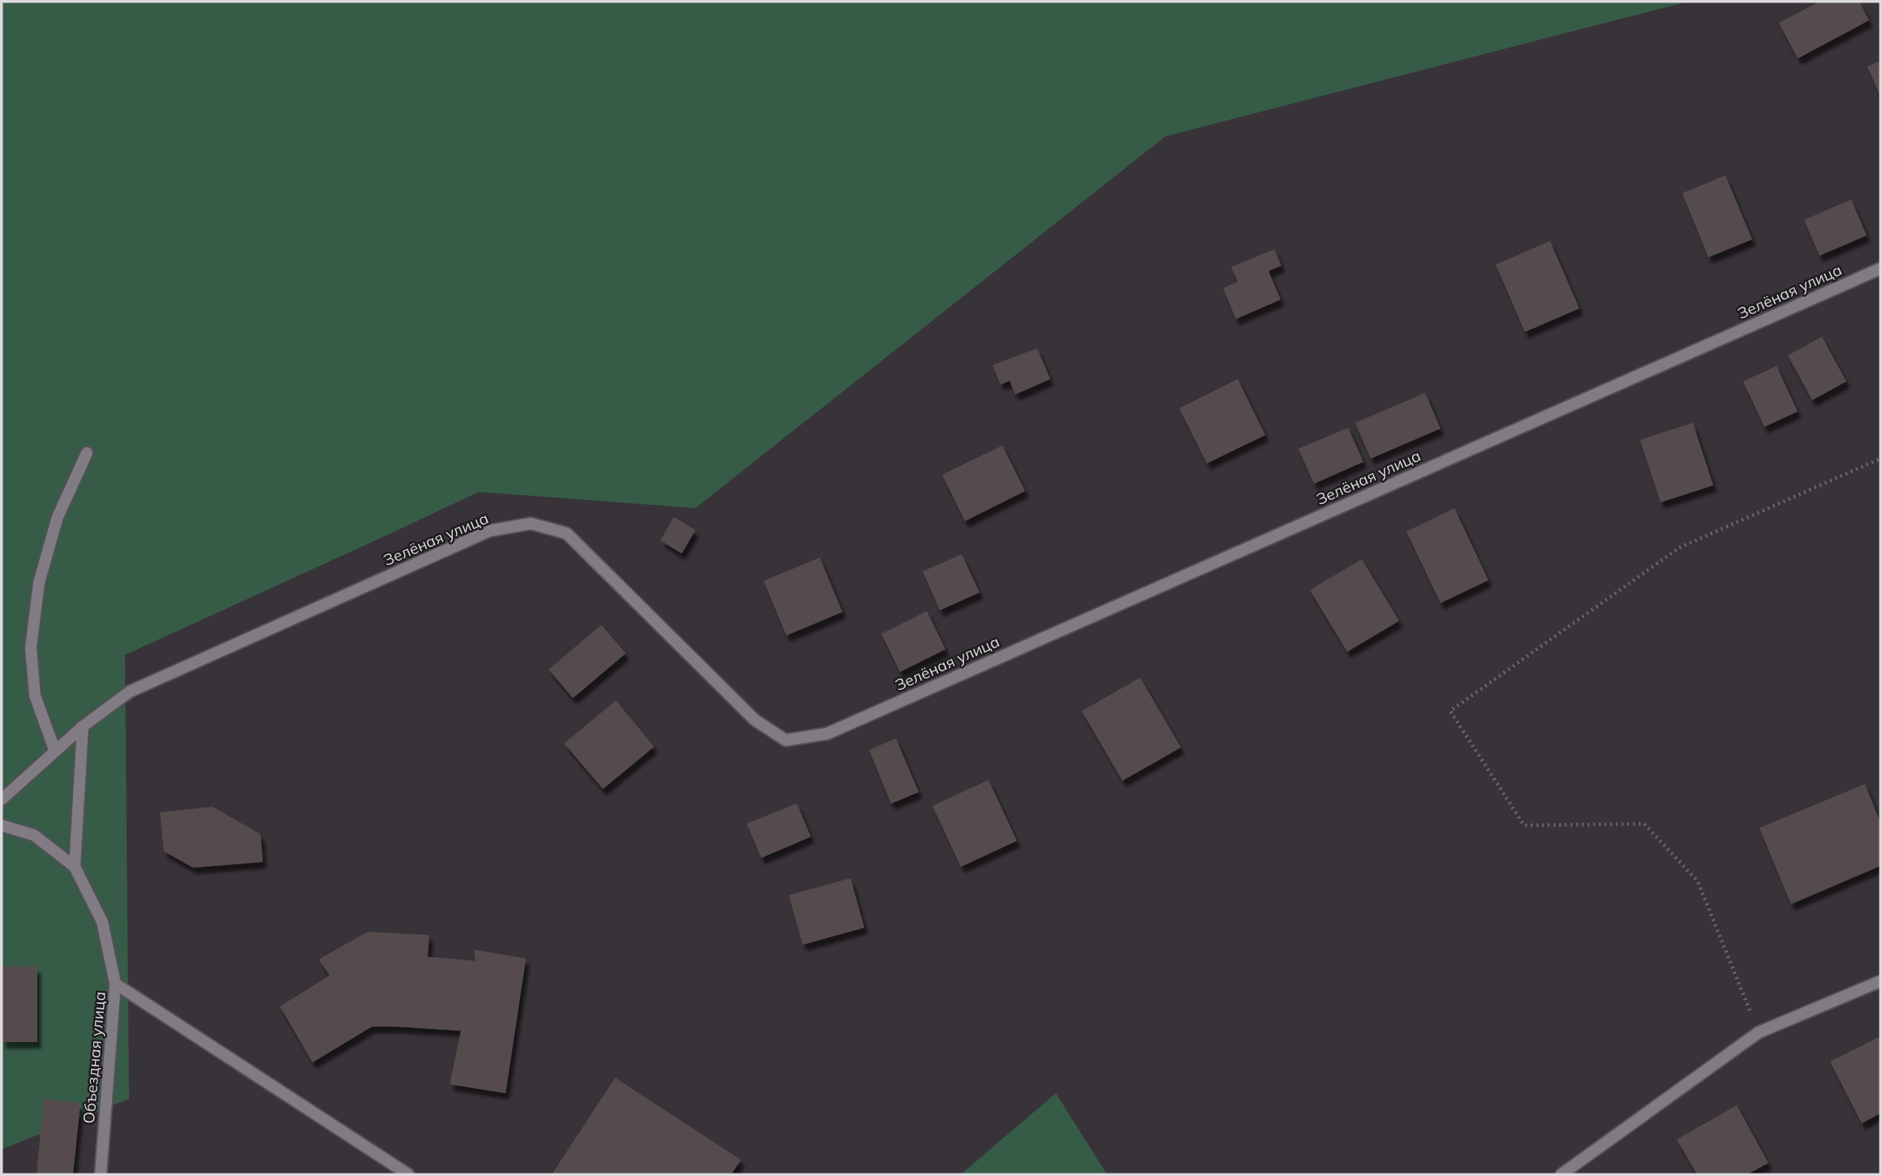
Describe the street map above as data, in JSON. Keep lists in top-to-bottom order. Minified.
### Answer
{"streets":{"street":["Зелёная улица","Объездная улица"]}}
